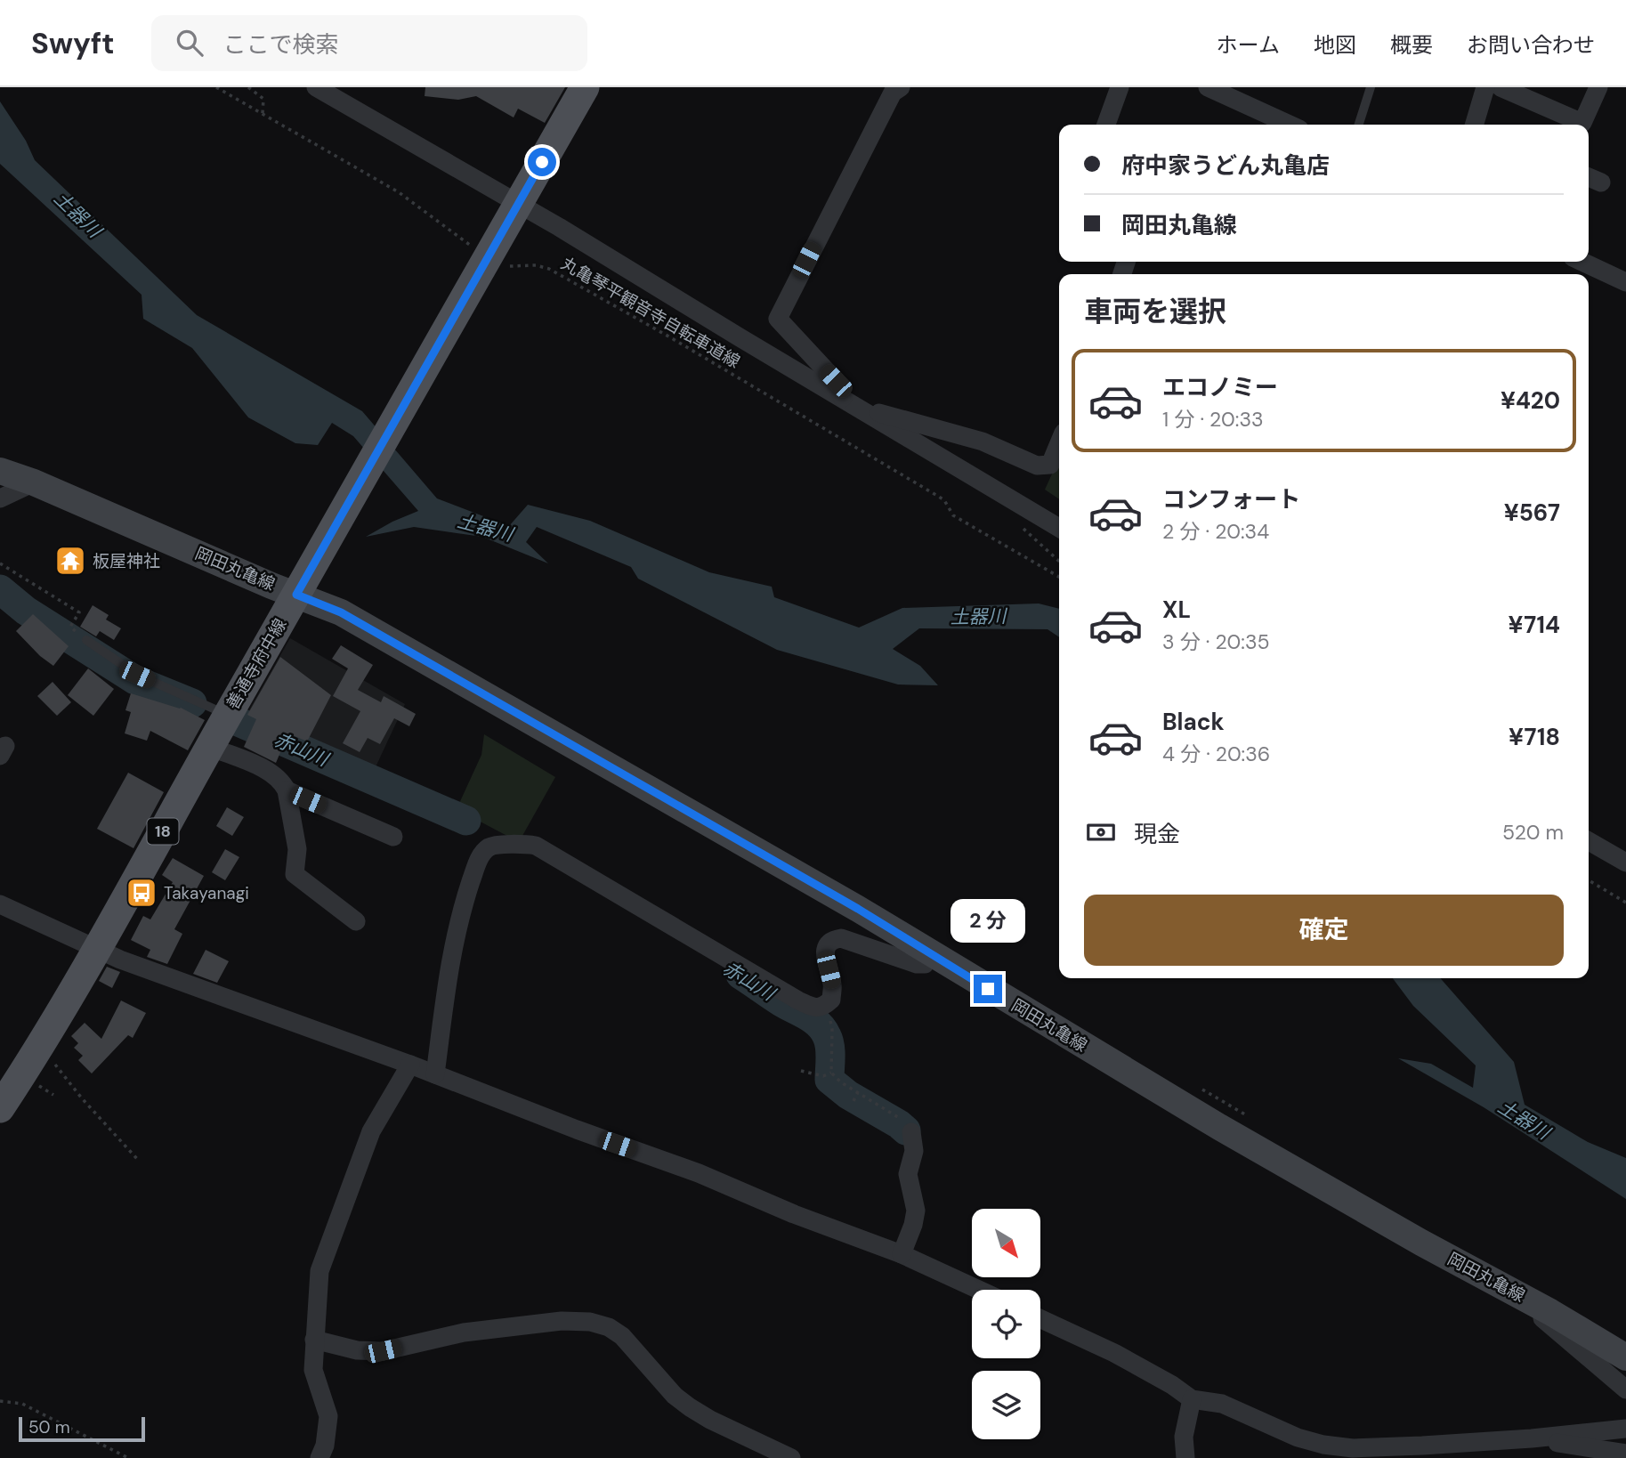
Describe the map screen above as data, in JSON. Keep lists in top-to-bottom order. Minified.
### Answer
{"streets":{"main road":["岡田丸亀線","善通寺府中線","18"],"path":["丸亀琴平観音寺自転車道線"]},"crossings":[["岡田丸亀線","善通寺府中線"]],"water":["土器川","赤山川"],"places":{"temple":["板屋神社"],"bus stop":["Takayanagi"]},"scale_bar":"50 m","north":"bottom right","page":{"header":"Swyft","search":"ここで検索","nav":["ホーム","地図","概要","お問い合わせ"],"banner":["府中家うどん丸亀店","岡田丸亀線"],"heading":"車両を選択","list":[{"name":"エコノミー","note":"1 分 · 20:33","value":"¥420"},{"name":"コンフォート","note":"2 分 · 20:34","value":"¥567"},{"name":"XL","note":"3 分 · 20:35","value":"¥714"},{"name":"Black","note":"4 分 · 20:36","value":"¥718"}],"pay":["現金","520 m"],"buttons":"確定","bubble":"2 分","scale":"50 m"}}
